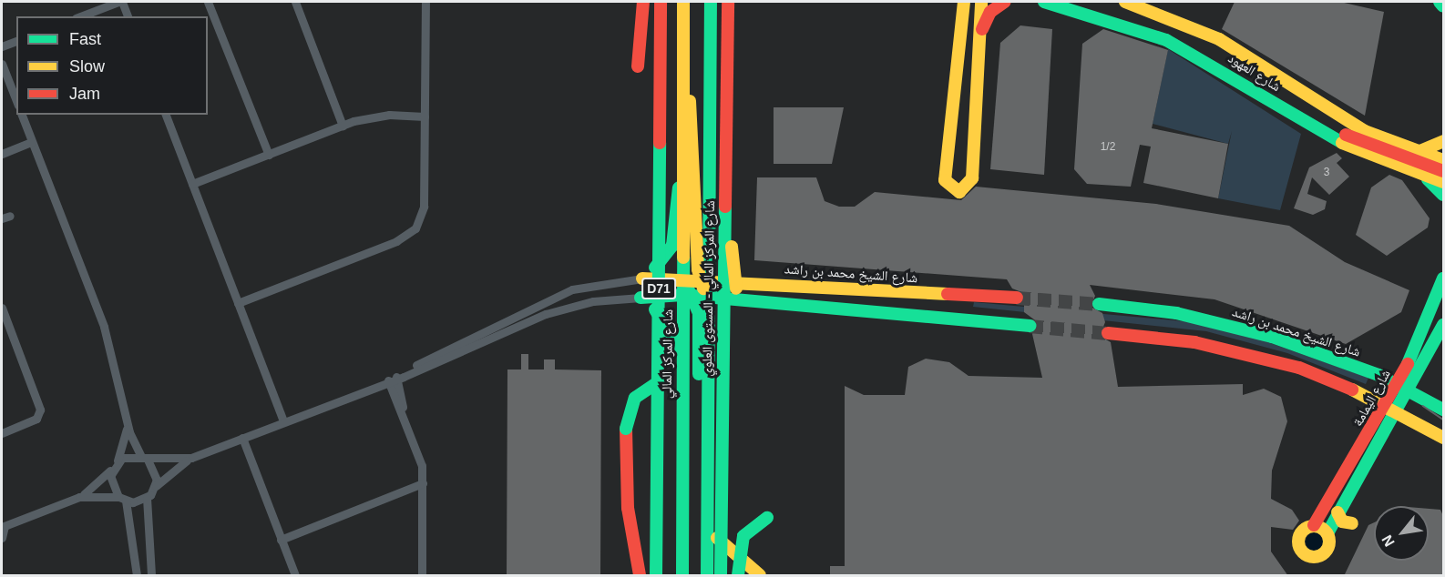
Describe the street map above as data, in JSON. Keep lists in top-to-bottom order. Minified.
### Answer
{"streets":{"main road":["شارع العهود","شارع الشيخ محمد بن راشد","D71","شارع المركز المالي - المستوى العلوي","شارع المركز المالي","شارع اليمامة"]},"crossings":[["شارع الشيخ محمد بن راشد","شارع المركز المالي"],["شارع الشيخ محمد بن راشد","شارع اليمامة"]],"house_numbers":["1/2","3"],"legend":["Fast","Slow","Jam"],"north":"bottom left"}
